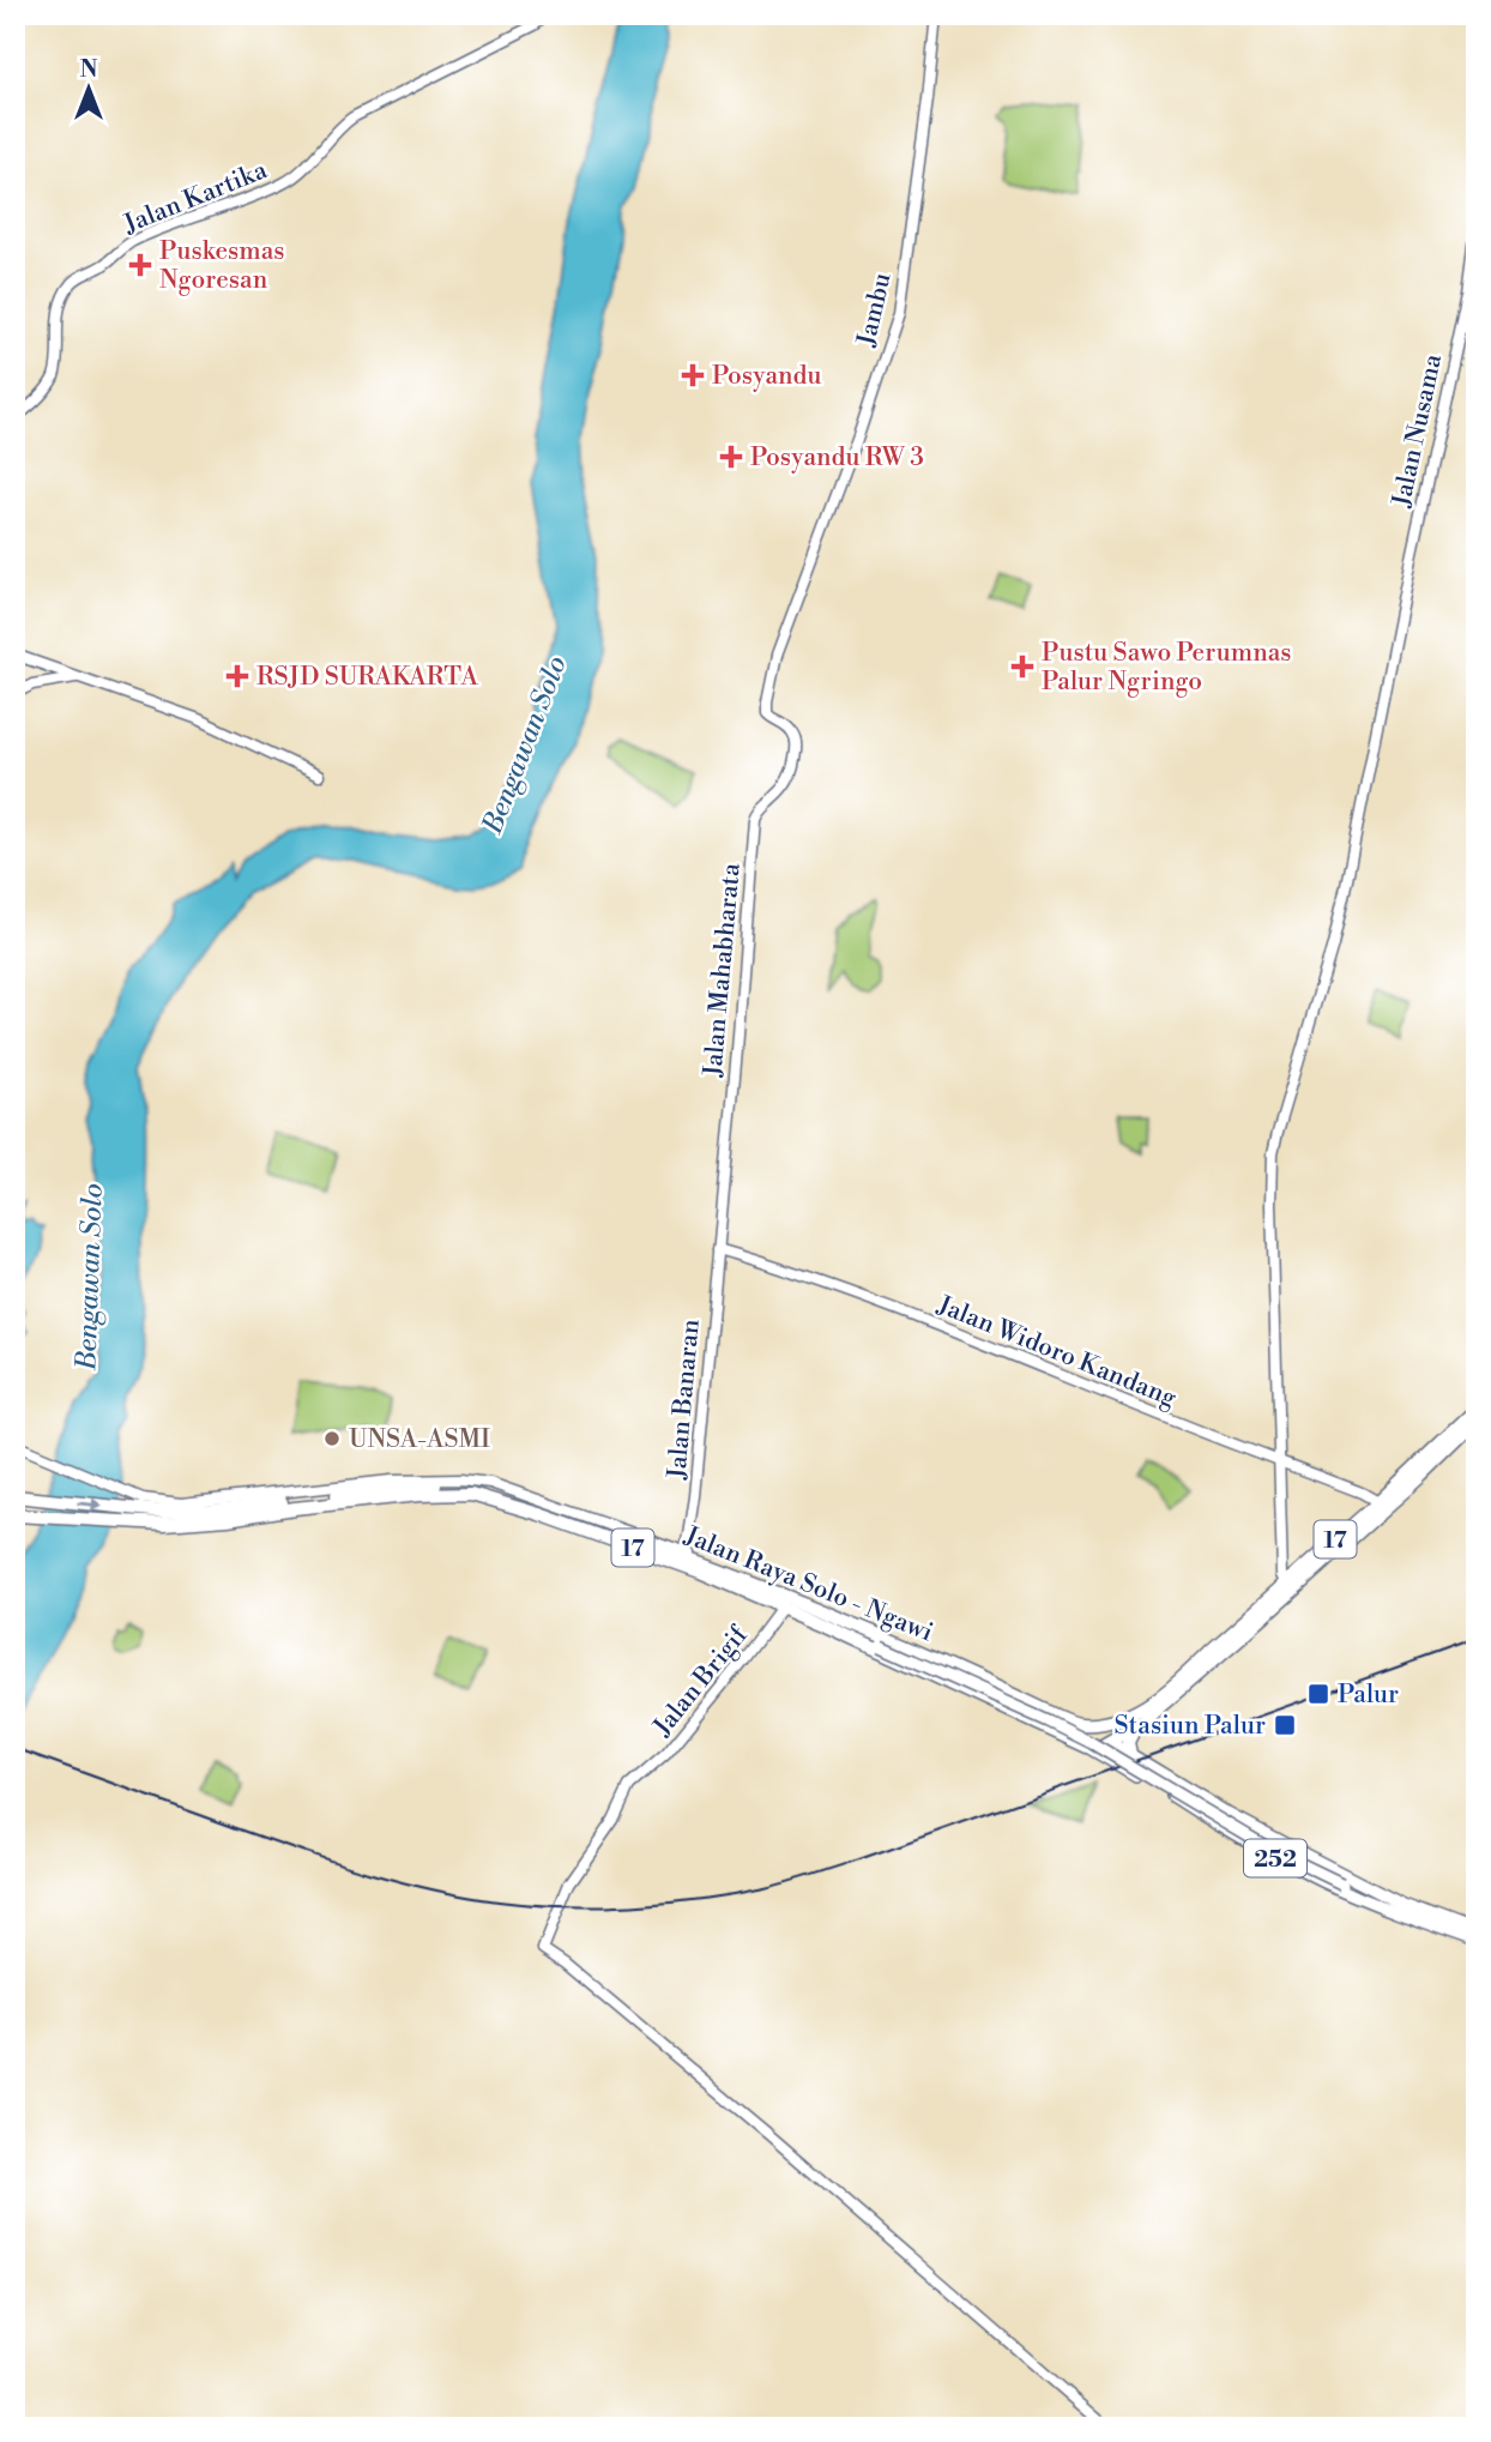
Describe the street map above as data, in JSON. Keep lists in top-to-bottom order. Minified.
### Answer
{"streets":{"highway":["17","Jalan Raya Solo - Ngawi"],"main road":["252"],"street":["Jalan Kartika","Jambu","Jalan Nusama","Jalan Mahabharata","Jalan Widoro Kandang","Jalan Banaran","Jalan Brigif"]},"crossings":[["Jambu","Jalan Mahabharata"],["Jalan Nusama","Jalan Widoro Kandang"],["Jalan Nusama","Jalan Raya Solo - Ngawi"],["Jalan Mahabharata","Jalan Widoro Kandang"],["Jalan Mahabharata","Jalan Banaran"],["Jalan Widoro Kandang","Jalan Banaran"],["Jalan Widoro Kandang","Jalan Raya Solo - Ngawi"],["Jalan Banaran","Jalan Raya Solo - Ngawi"],["17","Jalan Raya Solo - Ngawi"],["17","252"],["Jalan Raya Solo - Ngawi","Jalan Brigif"],["Jalan Raya Solo - Ngawi","252"]],"water":["Bengawan Solo"],"places":{"health":["Puskesmas Ngoresan","Posyandu","Posyandu RW 3","Pustu Sawo Perumnas Palur Ngringo","RSJD SURAKARTA"],"other":["UNSA-ASMI"],"transit":["Palur","Stasiun Palur"]},"north":"top"}
